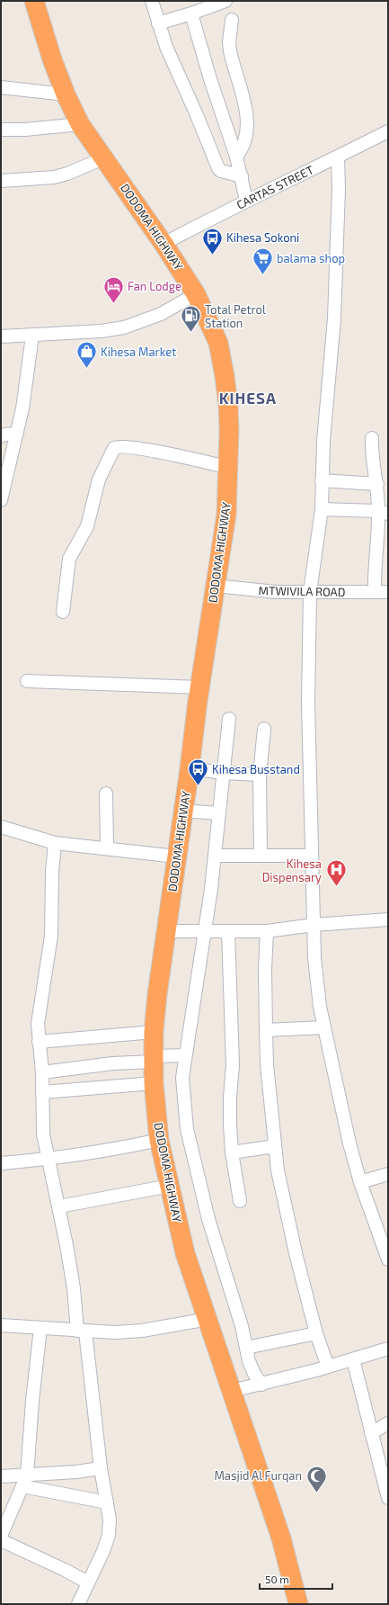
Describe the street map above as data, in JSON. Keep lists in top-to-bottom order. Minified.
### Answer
{"streets":{"highway":["DODOMA HIGHWAY"],"street":["CARTAS STREET","MTWIVILA ROAD"]},"crossings":[["CARTAS STREET","DODOMA HIGHWAY"],["DODOMA HIGHWAY","MTWIVILA ROAD"]],"districts":["KIHESA"],"places":{"bus stop":["Kihesa Sokoni","Kihesa Busstand"],"supermarket":["balama shop"],"hotel":["Fan Lodge"],"fuel station":["Total Petrol Station"],"shop":["Kihesa Market"],"hospital":["Kihesa Dispensary"],"mosque":["Masjid Al Furqan"]},"scale_bar":"50 m"}
